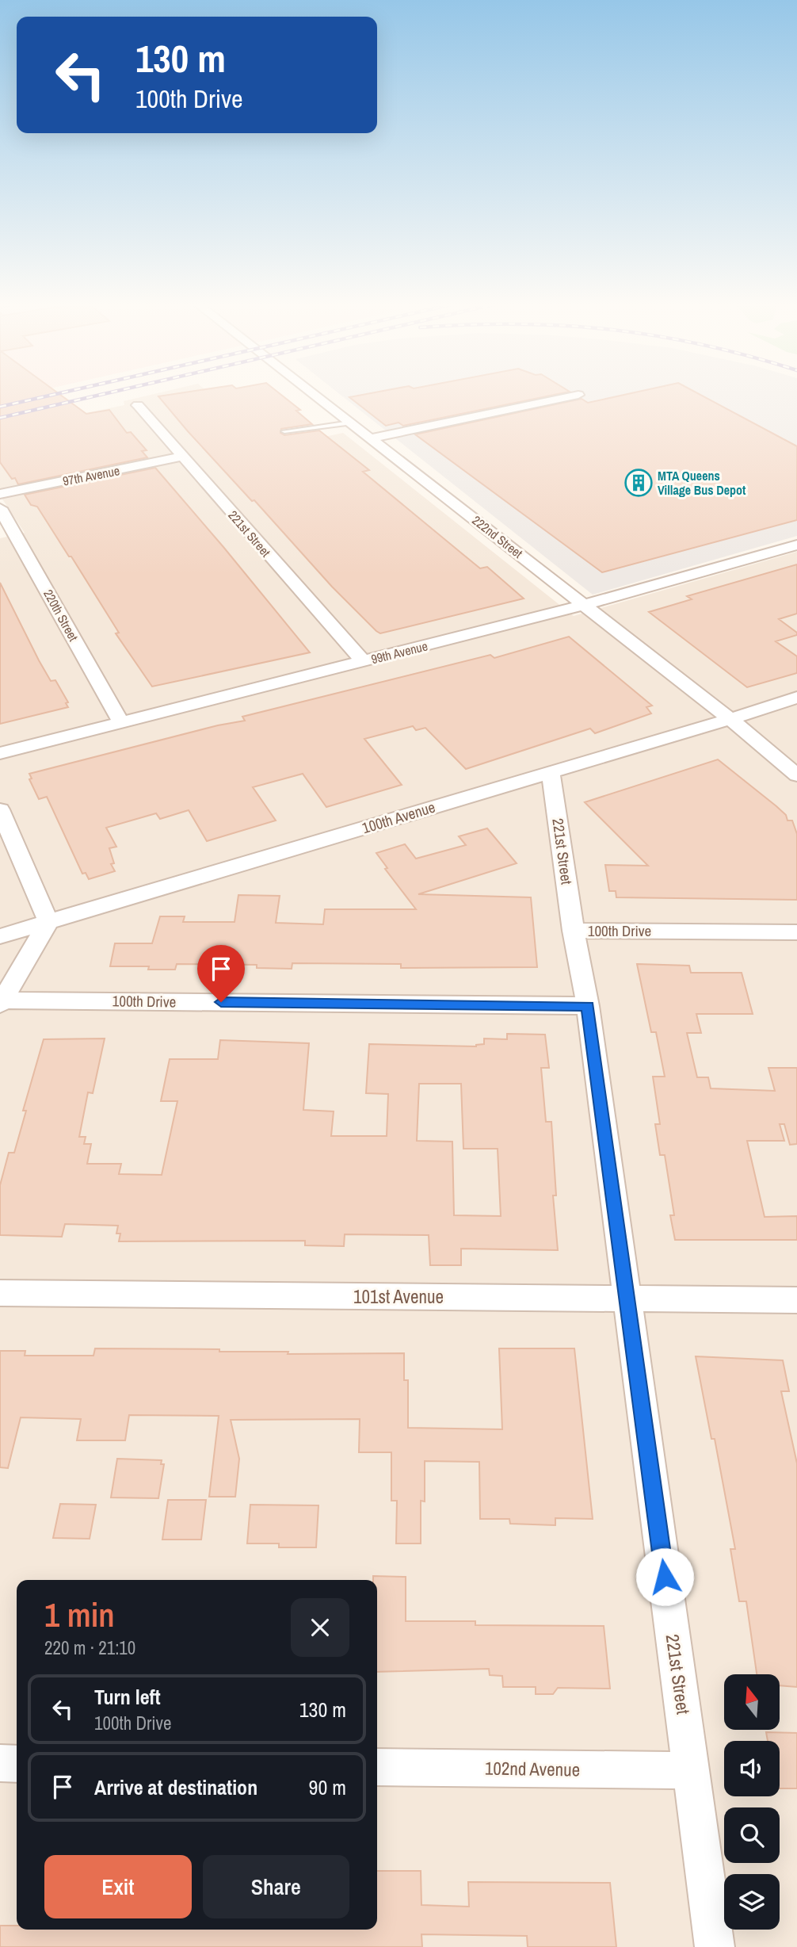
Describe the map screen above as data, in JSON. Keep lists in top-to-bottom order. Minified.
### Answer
{"streets":{"street":["97th Avenue","221st Street","222nd Street","220th Street","99th Avenue","100th Avenue","100th Drive","101st Avenue","102nd Avenue"]},"crossings":[["97th Avenue","221st Street"],["221st Street","99th Avenue"],["221st Street","100th Avenue"],["221st Street","100th Drive"],["221st Street","101st Avenue"],["221st Street","102nd Avenue"],["222nd Street","99th Avenue"],["222nd Street","100th Avenue"],["220th Street","99th Avenue"]],"places":{"building":["MTA Queens Village Bus Depot"]},"north":"top","page":{"turn":["130 m","100th Drive"],"heading":["1 min","220 m · 21:10"],"list":[{"name":"Turn left","note":"100th Drive","value":"130 m"},{"name":"Arrive at destination","value":"90 m"}],"buttons":["Exit","Share"]}}
